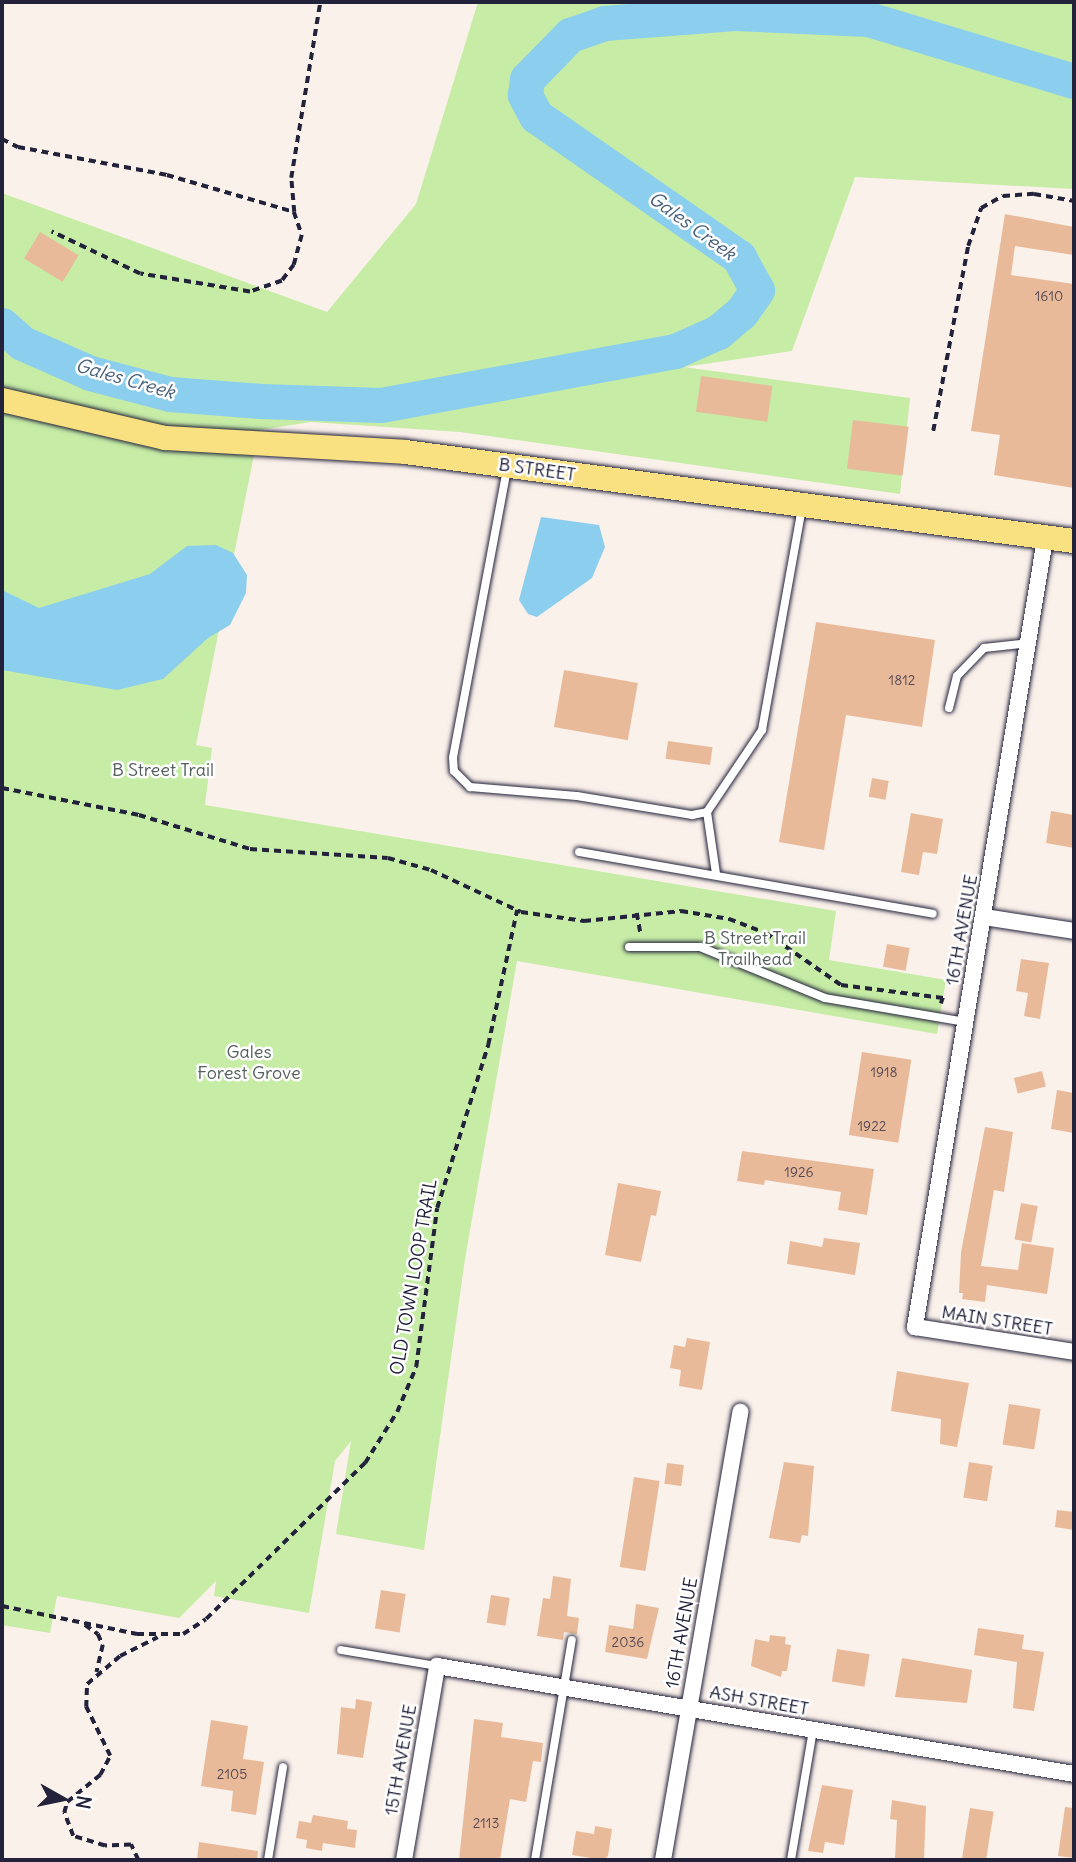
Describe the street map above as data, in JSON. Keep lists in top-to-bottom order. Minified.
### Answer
{"streets":{"main road":["B STREET"],"street":["16TH AVENUE","MAIN STREET","ASH STREET","15TH AVENUE"],"path":["OLD TOWN LOOP TRAIL"]},"crossings":[["B STREET","16TH AVENUE"],["16TH AVENUE","MAIN STREET"],["16TH AVENUE","ASH STREET"],["ASH STREET","15TH AVENUE"]],"water":["Gales Creek"],"parks":["B Street Trail","B Street Trail Trailhead","Gales Forest Grove"],"house_numbers":["1610","1812","1918","1922","1926","2036","2105","2113"],"north":"right"}
